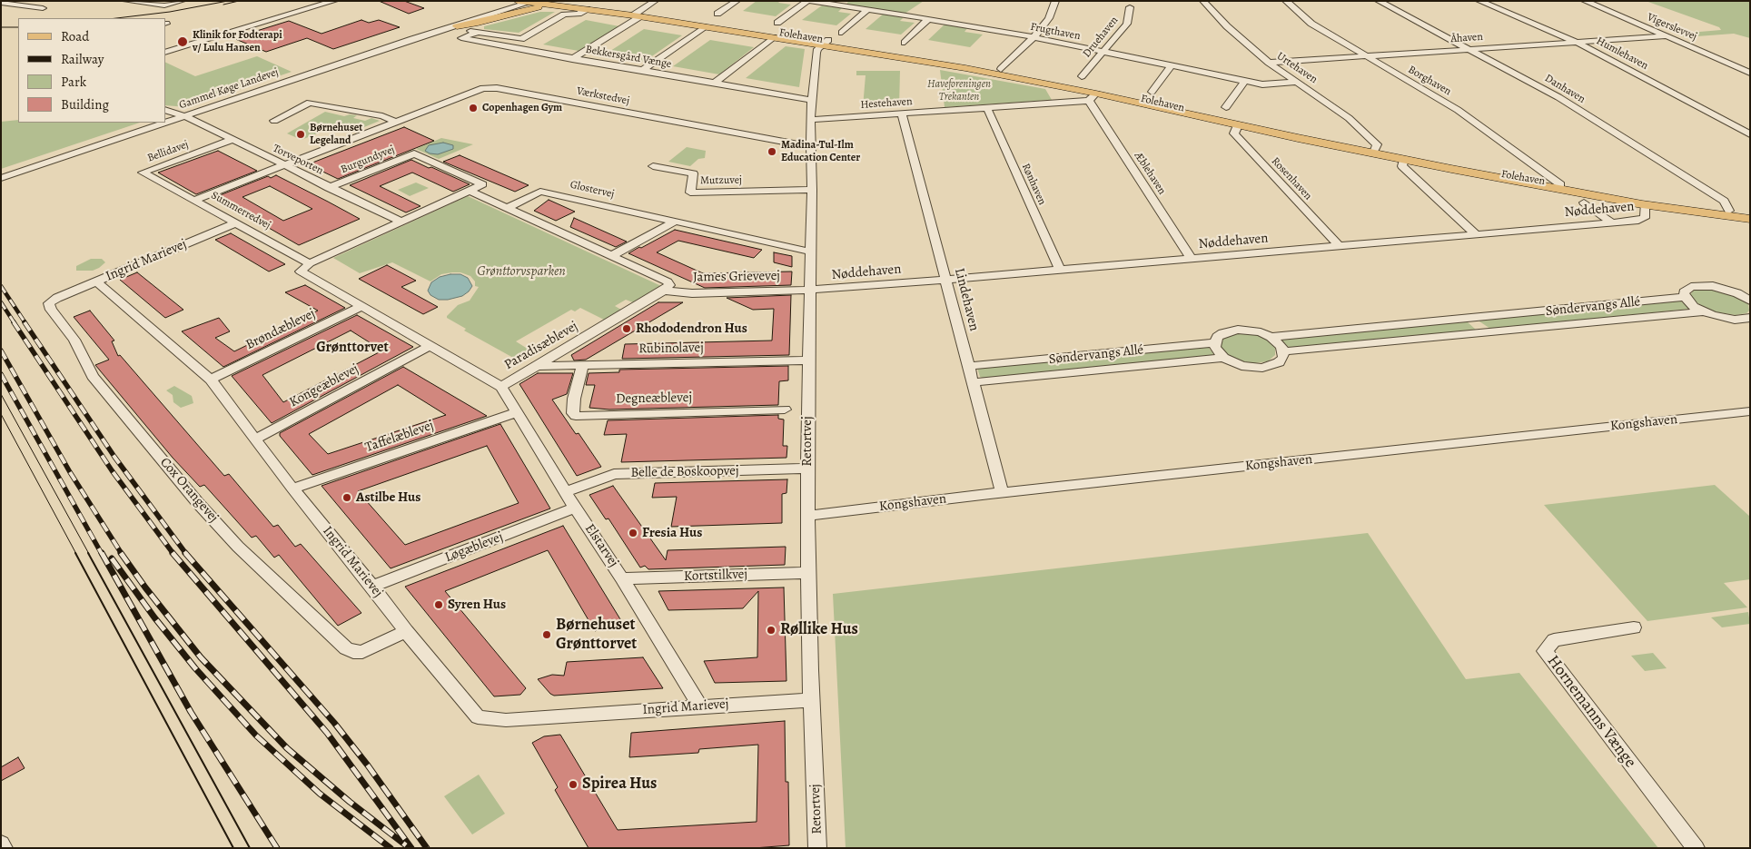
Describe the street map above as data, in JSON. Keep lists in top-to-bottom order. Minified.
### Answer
{"streets":{"main road":["Folehaven"],"street":["Vigerslevvej","Frugthaven","Druehaven","Åhaven","Humlehaven","Bekkersgård Vænge","Urtehaven","Borghaven","Gammel Køge Landevej","Danhaven","Værkstedvej","Hestehaven","Bellidavej","Torveporten","Burgundyvej","Æblehaven","Rosenhaven","Mutzuvej","Rønhaven","Glostervej","Nøddehaven","Summerredvej","Ingrid Marievej","James Grievevej","Lindehaven","Søndervangs Allé","Brøndæblevej","Paradisæblevej","Rubinolavej","Kongeæblevej","Degneæblevej","Kongshaven","Taffelæblevej","Retortvej","Belle de Boskoopvej","Cox Orangevej","Elstarvej","Løgæblevej","Kortstilkvej","Hornemanns Vænge"]},"crossings":[["Vigerslevvej","Åhaven"],["Frugthaven","Folehaven"],["Frugthaven","Druehaven"],["Frugthaven","Urtehaven"],["Folehaven","Bekkersgård Vænge"],["Folehaven","Urtehaven"],["Folehaven","Borghaven"],["Folehaven","Gammel Køge Landevej"],["Folehaven","Danhaven"],["Folehaven","Hestehaven"],["Folehaven","Æblehaven"],["Folehaven","Rosenhaven"],["Folehaven","Nøddehaven"],["Folehaven","Retortvej"],["Åhaven","Humlehaven"],["Åhaven","Urtehaven"],["Åhaven","Borghaven"],["Åhaven","Danhaven"],["Bekkersgård Vænge","Retortvej"],["Gammel Køge Landevej","Torveporten"],["Værkstedvej","Torveporten"],["Værkstedvej","Summerredvej"],["Værkstedvej","Retortvej"],["Hestehaven","Æblehaven"],["Hestehaven","Rønhaven"],["Hestehaven","Lindehaven"],["Hestehaven","Retortvej"],["Bellidavej","Torveporten"],["Bellidavej","Summerredvej"],["Torveporten","Burgundyvej"],["Torveporten","Summerredvej"],["Æblehaven","Nøddehaven"],["Rosenhaven","Nøddehaven"],["Mutzuvej","Retortvej"],["Rønhaven","Nøddehaven"],["Glostervej","Retortvej"],["Nøddehaven","James Grievevej"],["Nøddehaven","Lindehaven"],["Nøddehaven","Retortvej"],["Summerredvej","Ingrid Marievej"],["Summerredvej","Paradisæblevej"],["Ingrid Marievej","Brøndæblevej"],["Ingrid Marievej","Kongeæblevej"],["Ingrid Marievej","Taffelæblevej"],["Ingrid Marievej","Retortvej"],["Ingrid Marievej","Cox Orangevej"],["Ingrid Marievej","Elstarvej"],["Ingrid Marievej","Løgæblevej"],["James Grievevej","Paradisæblevej"],["James Grievevej","Retortvej"],["Lindehaven","Søndervangs Allé"],["Lindehaven","Kongshaven"],["Brøndæblevej","Paradisæblevej"],["Paradisæblevej","Rubinolavej"],["Paradisæblevej","Kongeæblevej"],["Paradisæblevej","Elstarvej"],["Rubinolavej","Degneæblevej"],["Rubinolavej","Retortvej"],["Kongshaven","Retortvej"],["Taffelæblevej","Elstarvej"],["Retortvej","Belle de Boskoopvej"],["Retortvej","Kortstilkvej"],["Belle de Boskoopvej","Elstarvej"],["Elstarvej","Løgæblevej"],["Elstarvej","Kortstilkvej"]],"districts":["Grønttorvet"],"parks":["Haveforeningen Trekanten","Grønttorvsparken"],"places":["Klinik for Fodterapi v/ Lulu Hansen","Copenhagen Gym","Børnehuset Legeland","Madina-Tul-Ilm Education Center","Rhododendron Hus","Astilbe Hus","Fresia Hus","Syren Hus","Røllike Hus","Børnehuset Grønttorvet","Spirea Hus"],"legend":["Road","Railway","Park","Building"]}
